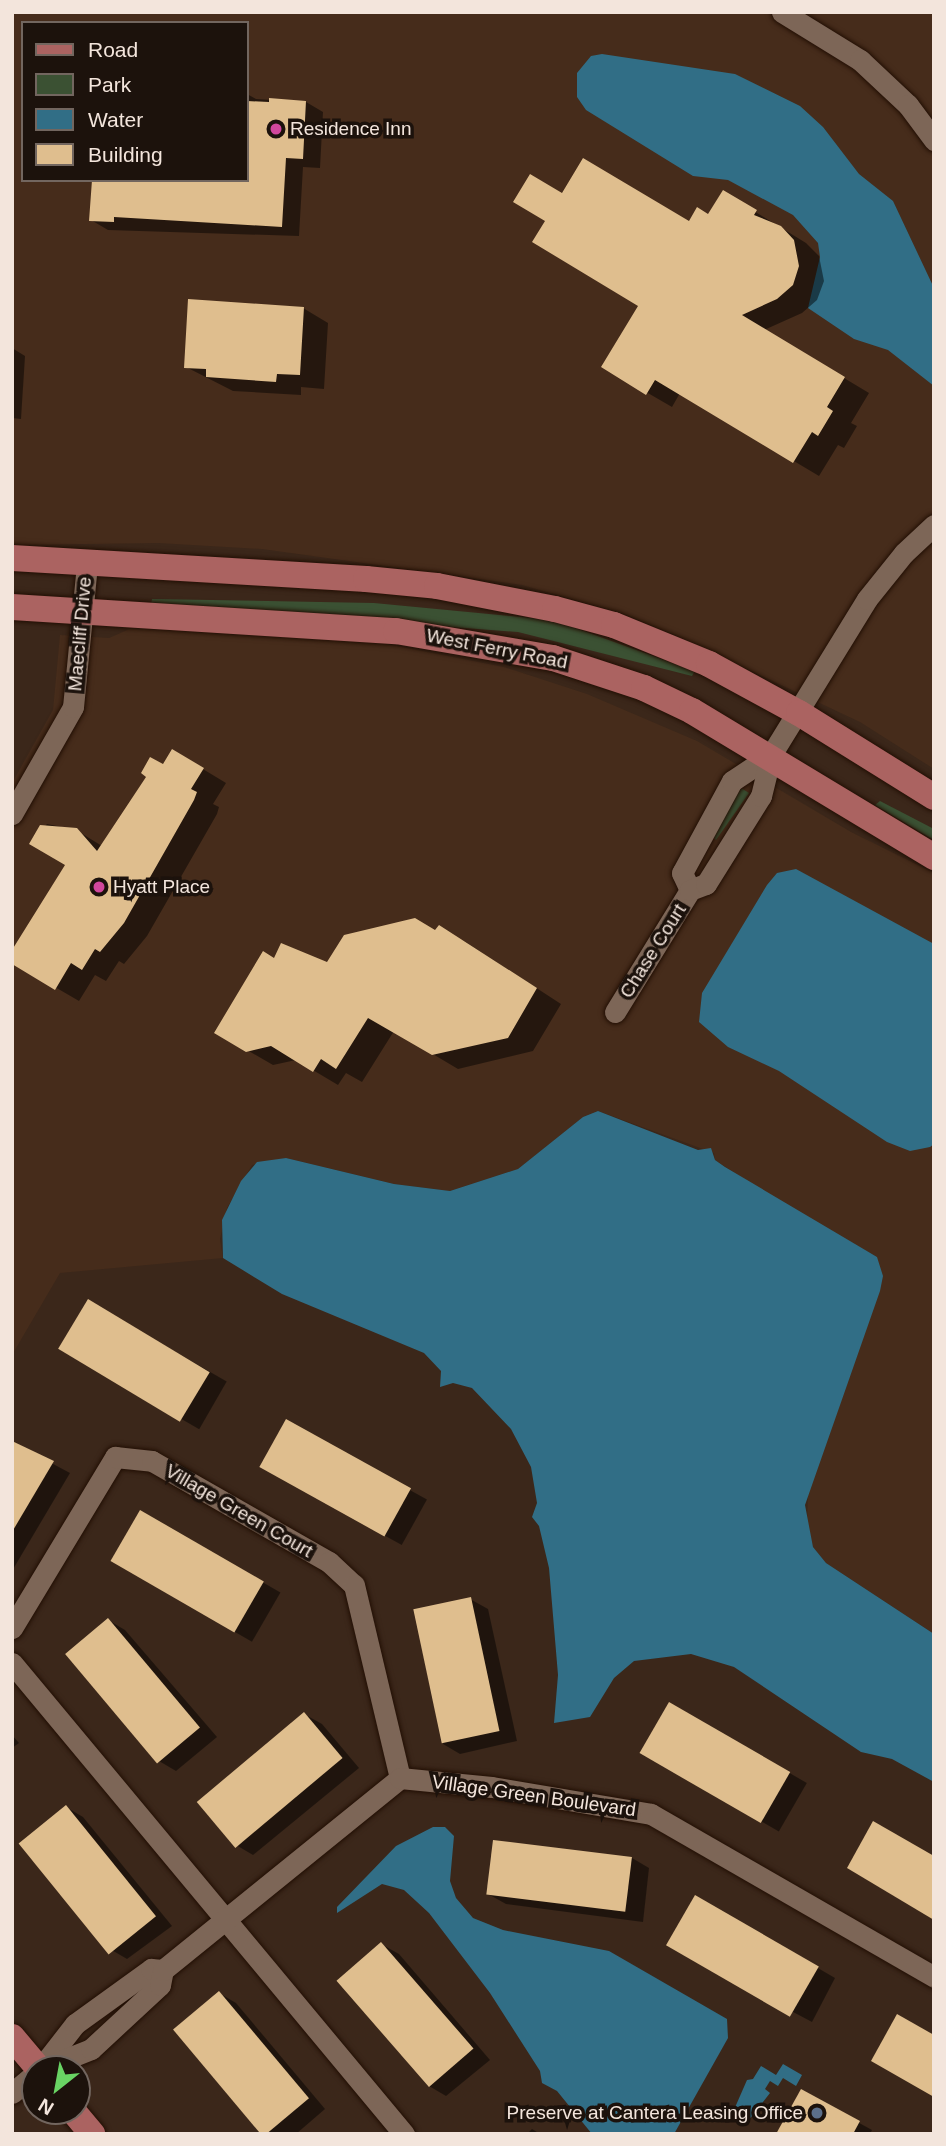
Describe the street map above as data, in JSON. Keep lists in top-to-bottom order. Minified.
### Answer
{"streets":{"main road":["West Ferry Road"],"street":["Maecliff Drive","Chase Court","Village Green Court","Village Green Boulevard"]},"crossings":[["Maecliff Drive","West Ferry Road"],["West Ferry Road","Chase Court"],["Village Green Court","Village Green Boulevard"]],"places":["Residence Inn","Hyatt Place","Preserve at Cantera Leasing Office"],"legend":["Road","Park","Water","Building"],"north":"bottom left"}
